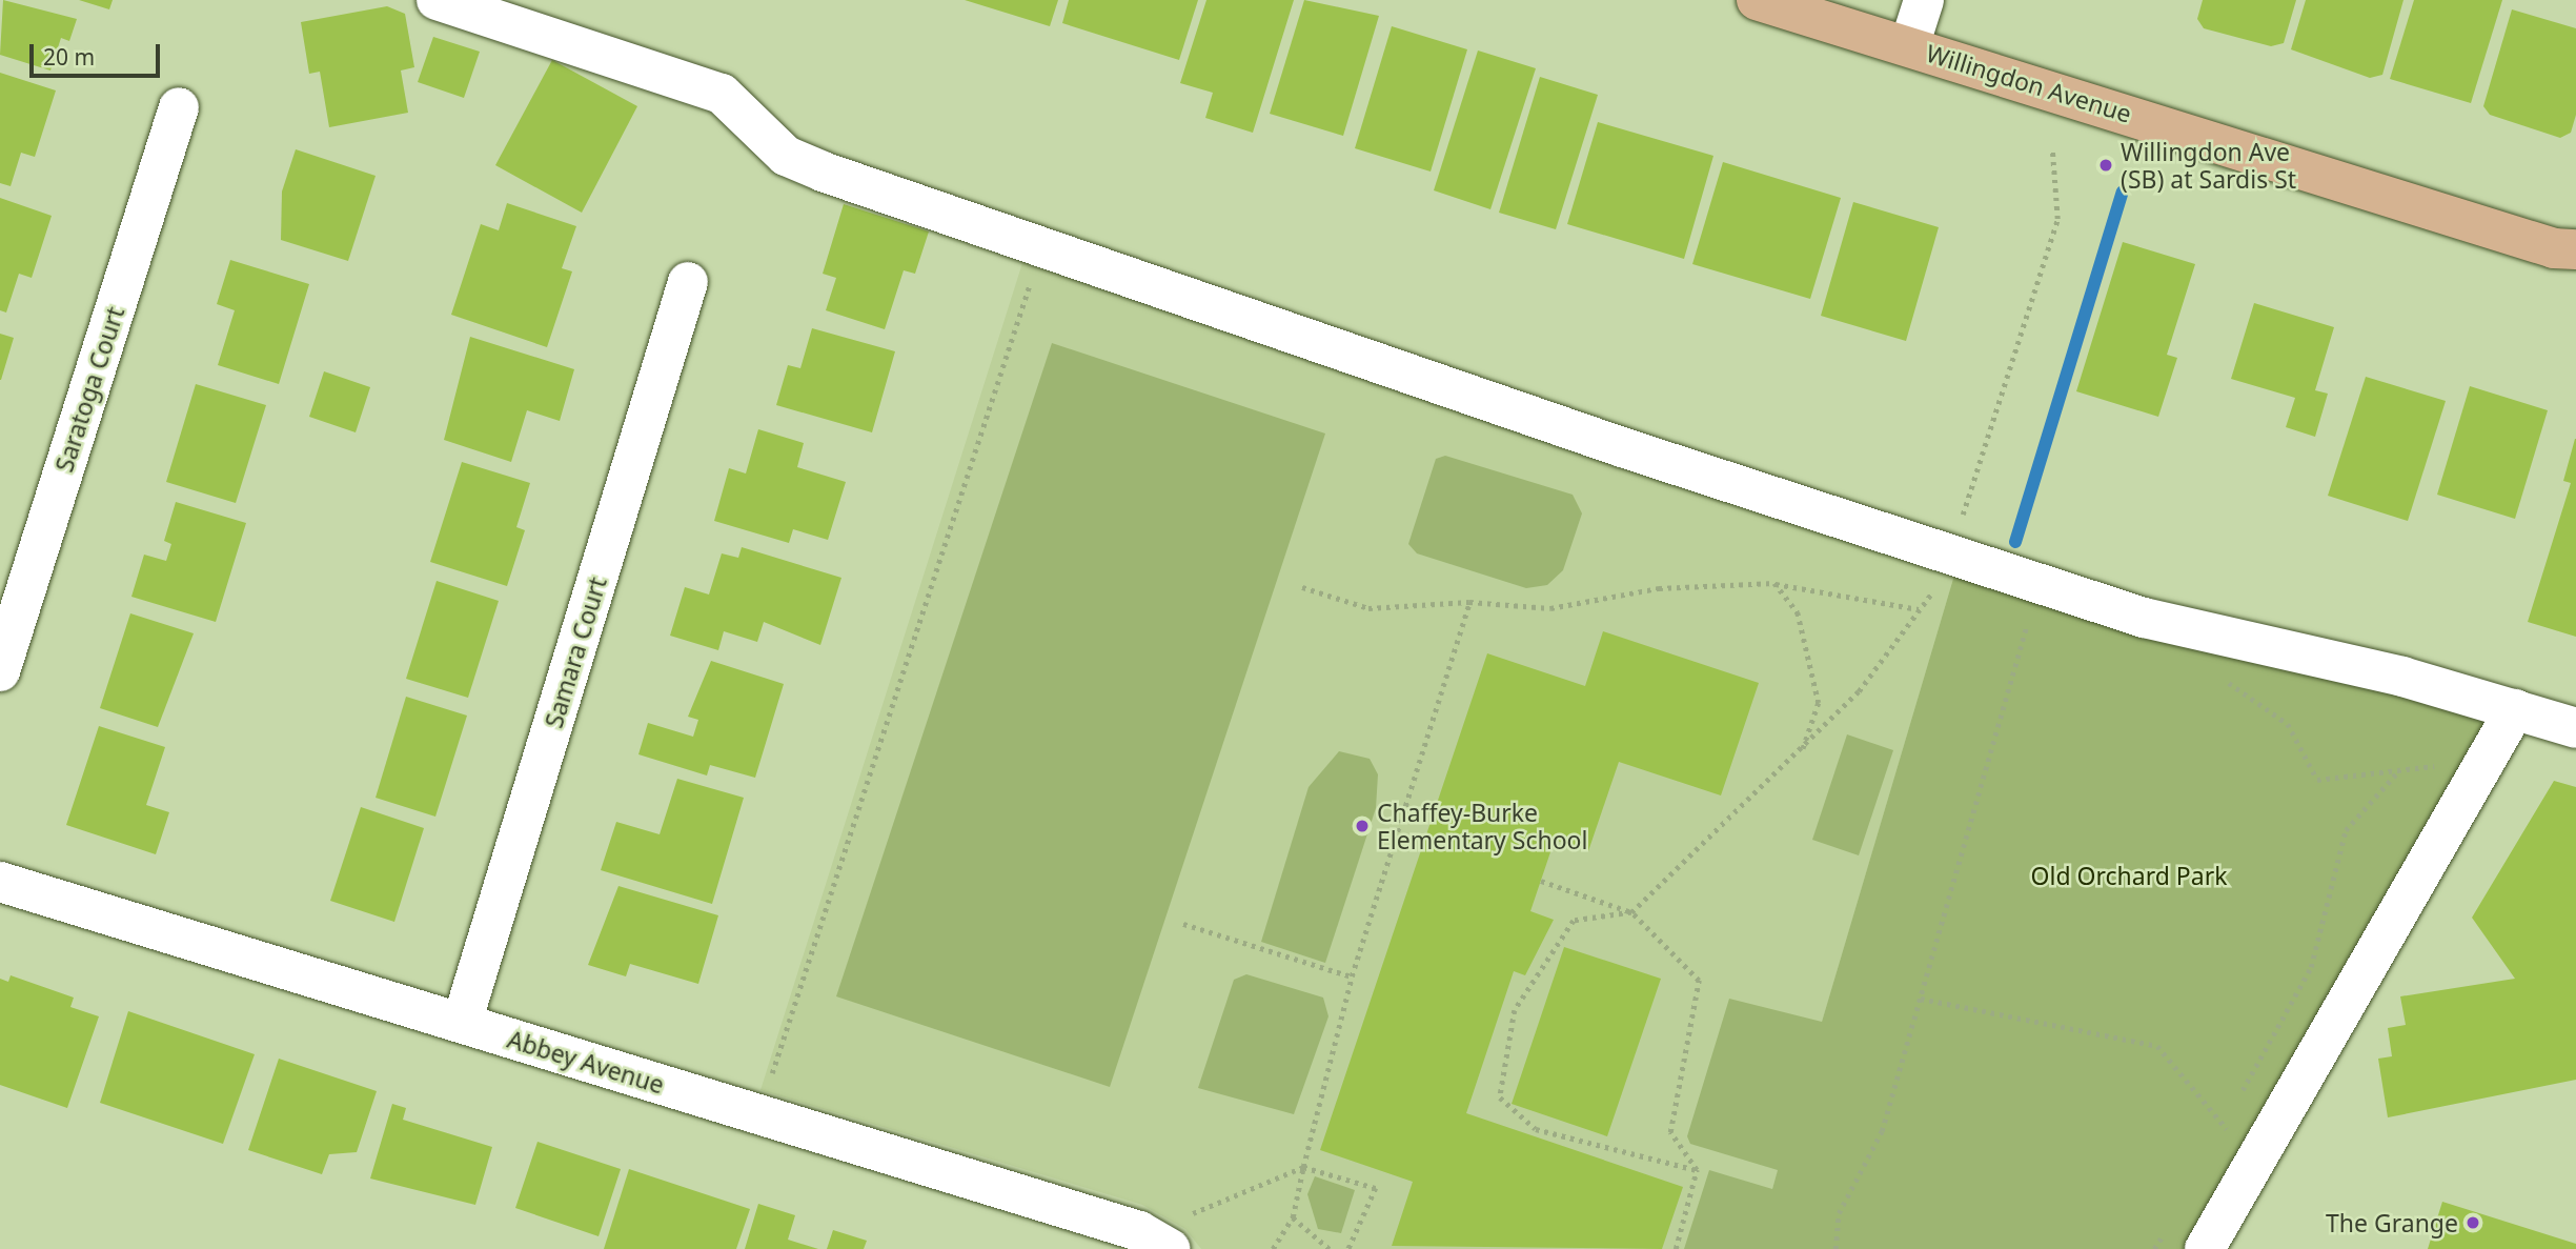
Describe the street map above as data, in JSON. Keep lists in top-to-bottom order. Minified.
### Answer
{"streets":{"main road":["Willingdon Avenue"],"street":["Saratoga Court","Samara Court","Abbey Avenue"]},"crossings":[["Samara Court","Abbey Avenue"]],"parks":["Old Orchard Park"],"places":["Willingdon Ave (SB) at Sardis St","Chaffey-Burke Elementary School","The Grange"],"scale_bar":"20 m"}
